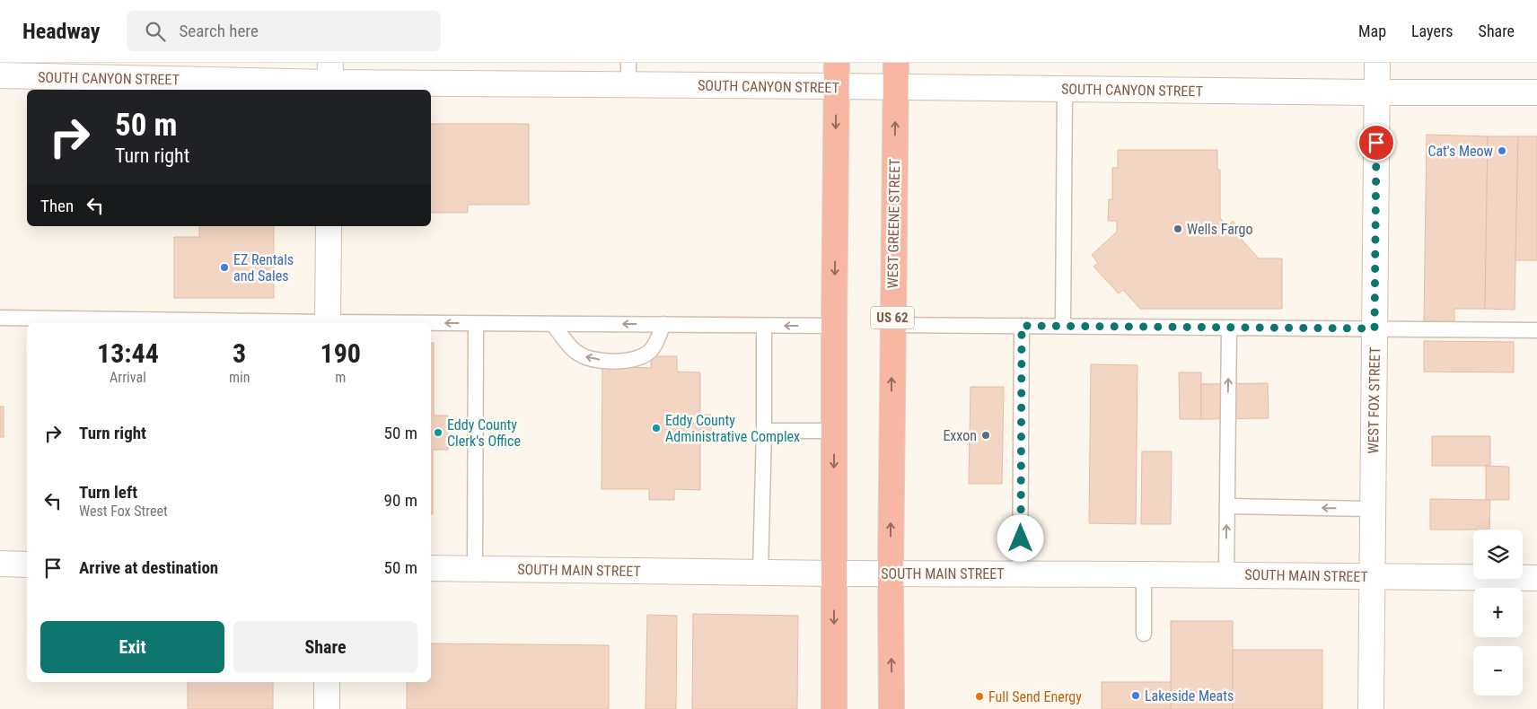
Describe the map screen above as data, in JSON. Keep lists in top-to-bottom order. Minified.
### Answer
{"streets":{"highway":["WEST GREENE STREET","US 62"],"street":["SOUTH CANYON STREET","WEST FOX STREET","SOUTH MAIN STREET"]},"crossings":[["SOUTH CANYON STREET","WEST GREENE STREET"],["SOUTH CANYON STREET","WEST FOX STREET"],["WEST GREENE STREET","US 62"],["WEST GREENE STREET","SOUTH MAIN STREET"],["US 62","SOUTH MAIN STREET"],["WEST FOX STREET","SOUTH MAIN STREET"]],"places":["Cat's Meow","Wells Fargo","EZ Rentals and Sales","Eddy County Administrative Complex","Eddy County Clerk's Office","Exxon","Lakeside Meats","Full Send Energy"],"page":{"header":"Headway","search":"Search here","nav":["Map","Layers","Share"],"turn":["50 m","Turn right"],"then":"Then","eta":["13:44","Arrival","3","min","190","m"],"list":[{"name":"Turn right","value":"50 m"},{"name":"Turn left","note":"West Fox Street","value":"90 m"},{"name":"Arrive at destination","value":"50 m"}],"map_buttons":["+","−"],"buttons":["Exit","Share"]}}
